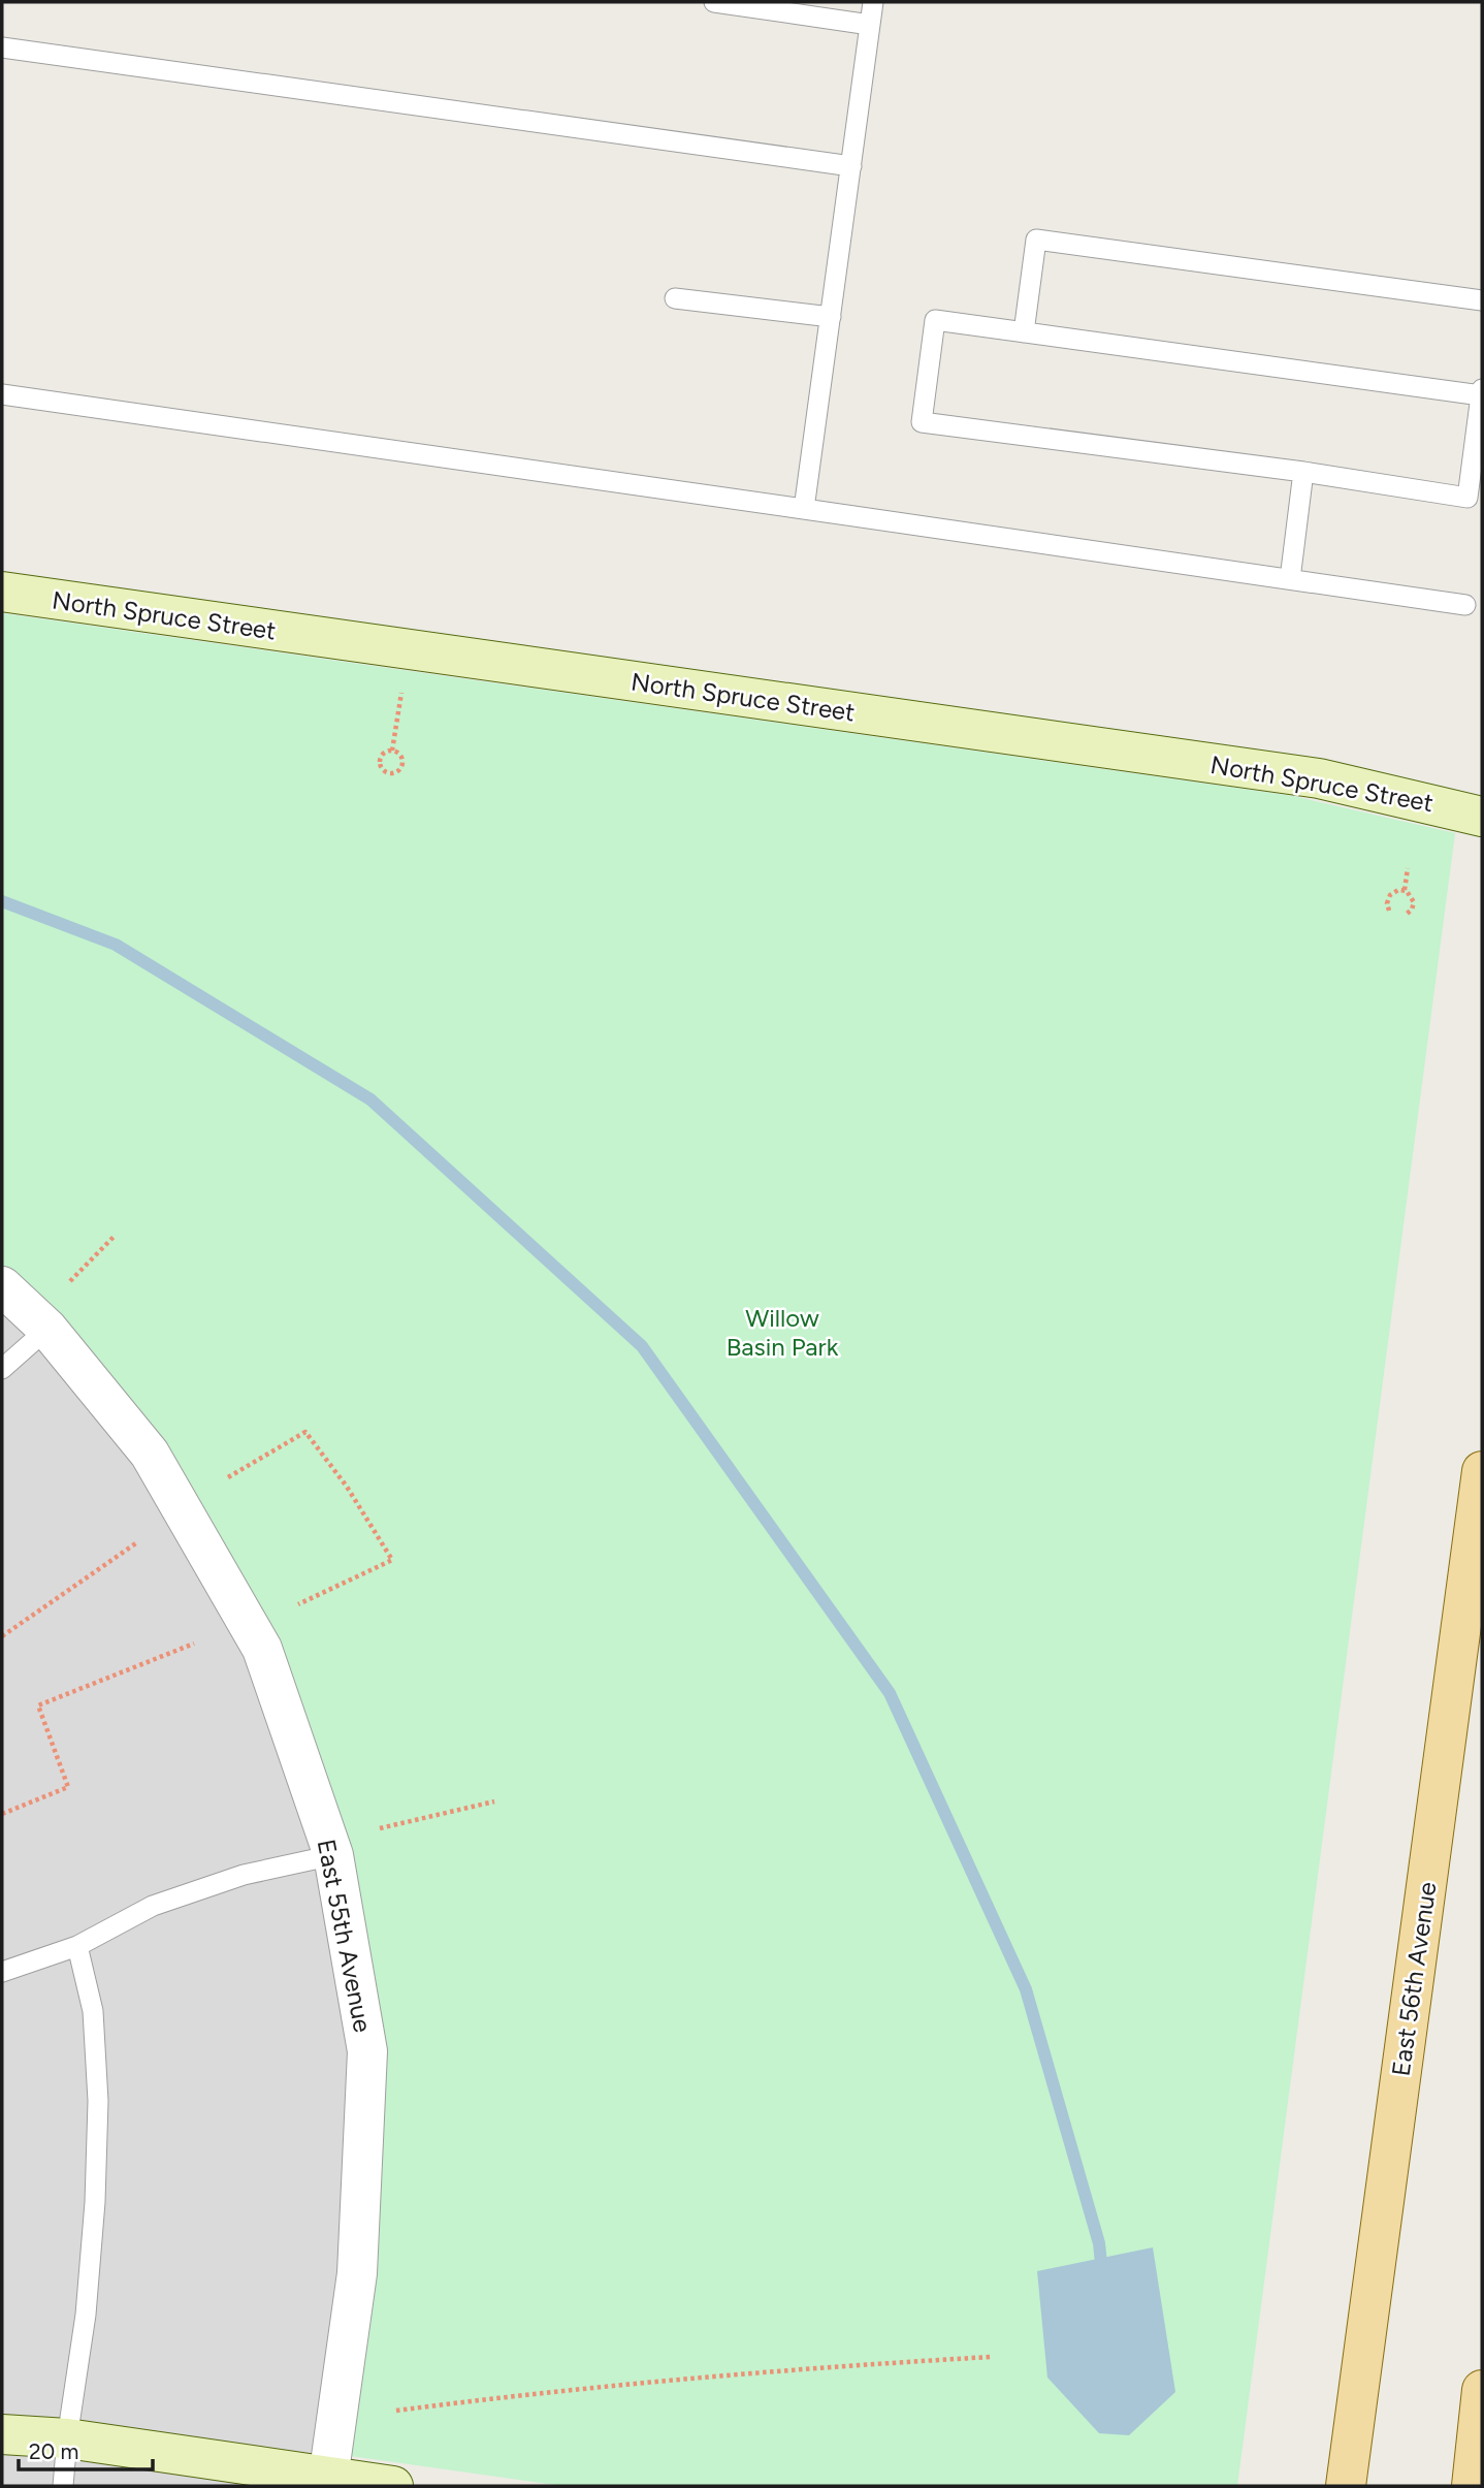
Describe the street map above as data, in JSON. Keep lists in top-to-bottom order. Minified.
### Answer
{"streets":{"main road":["East 56th Avenue"],"street":["North Spruce Street","East 55th Avenue"]},"parks":["Willow Basin Park"],"scale_bar":"20 m"}
